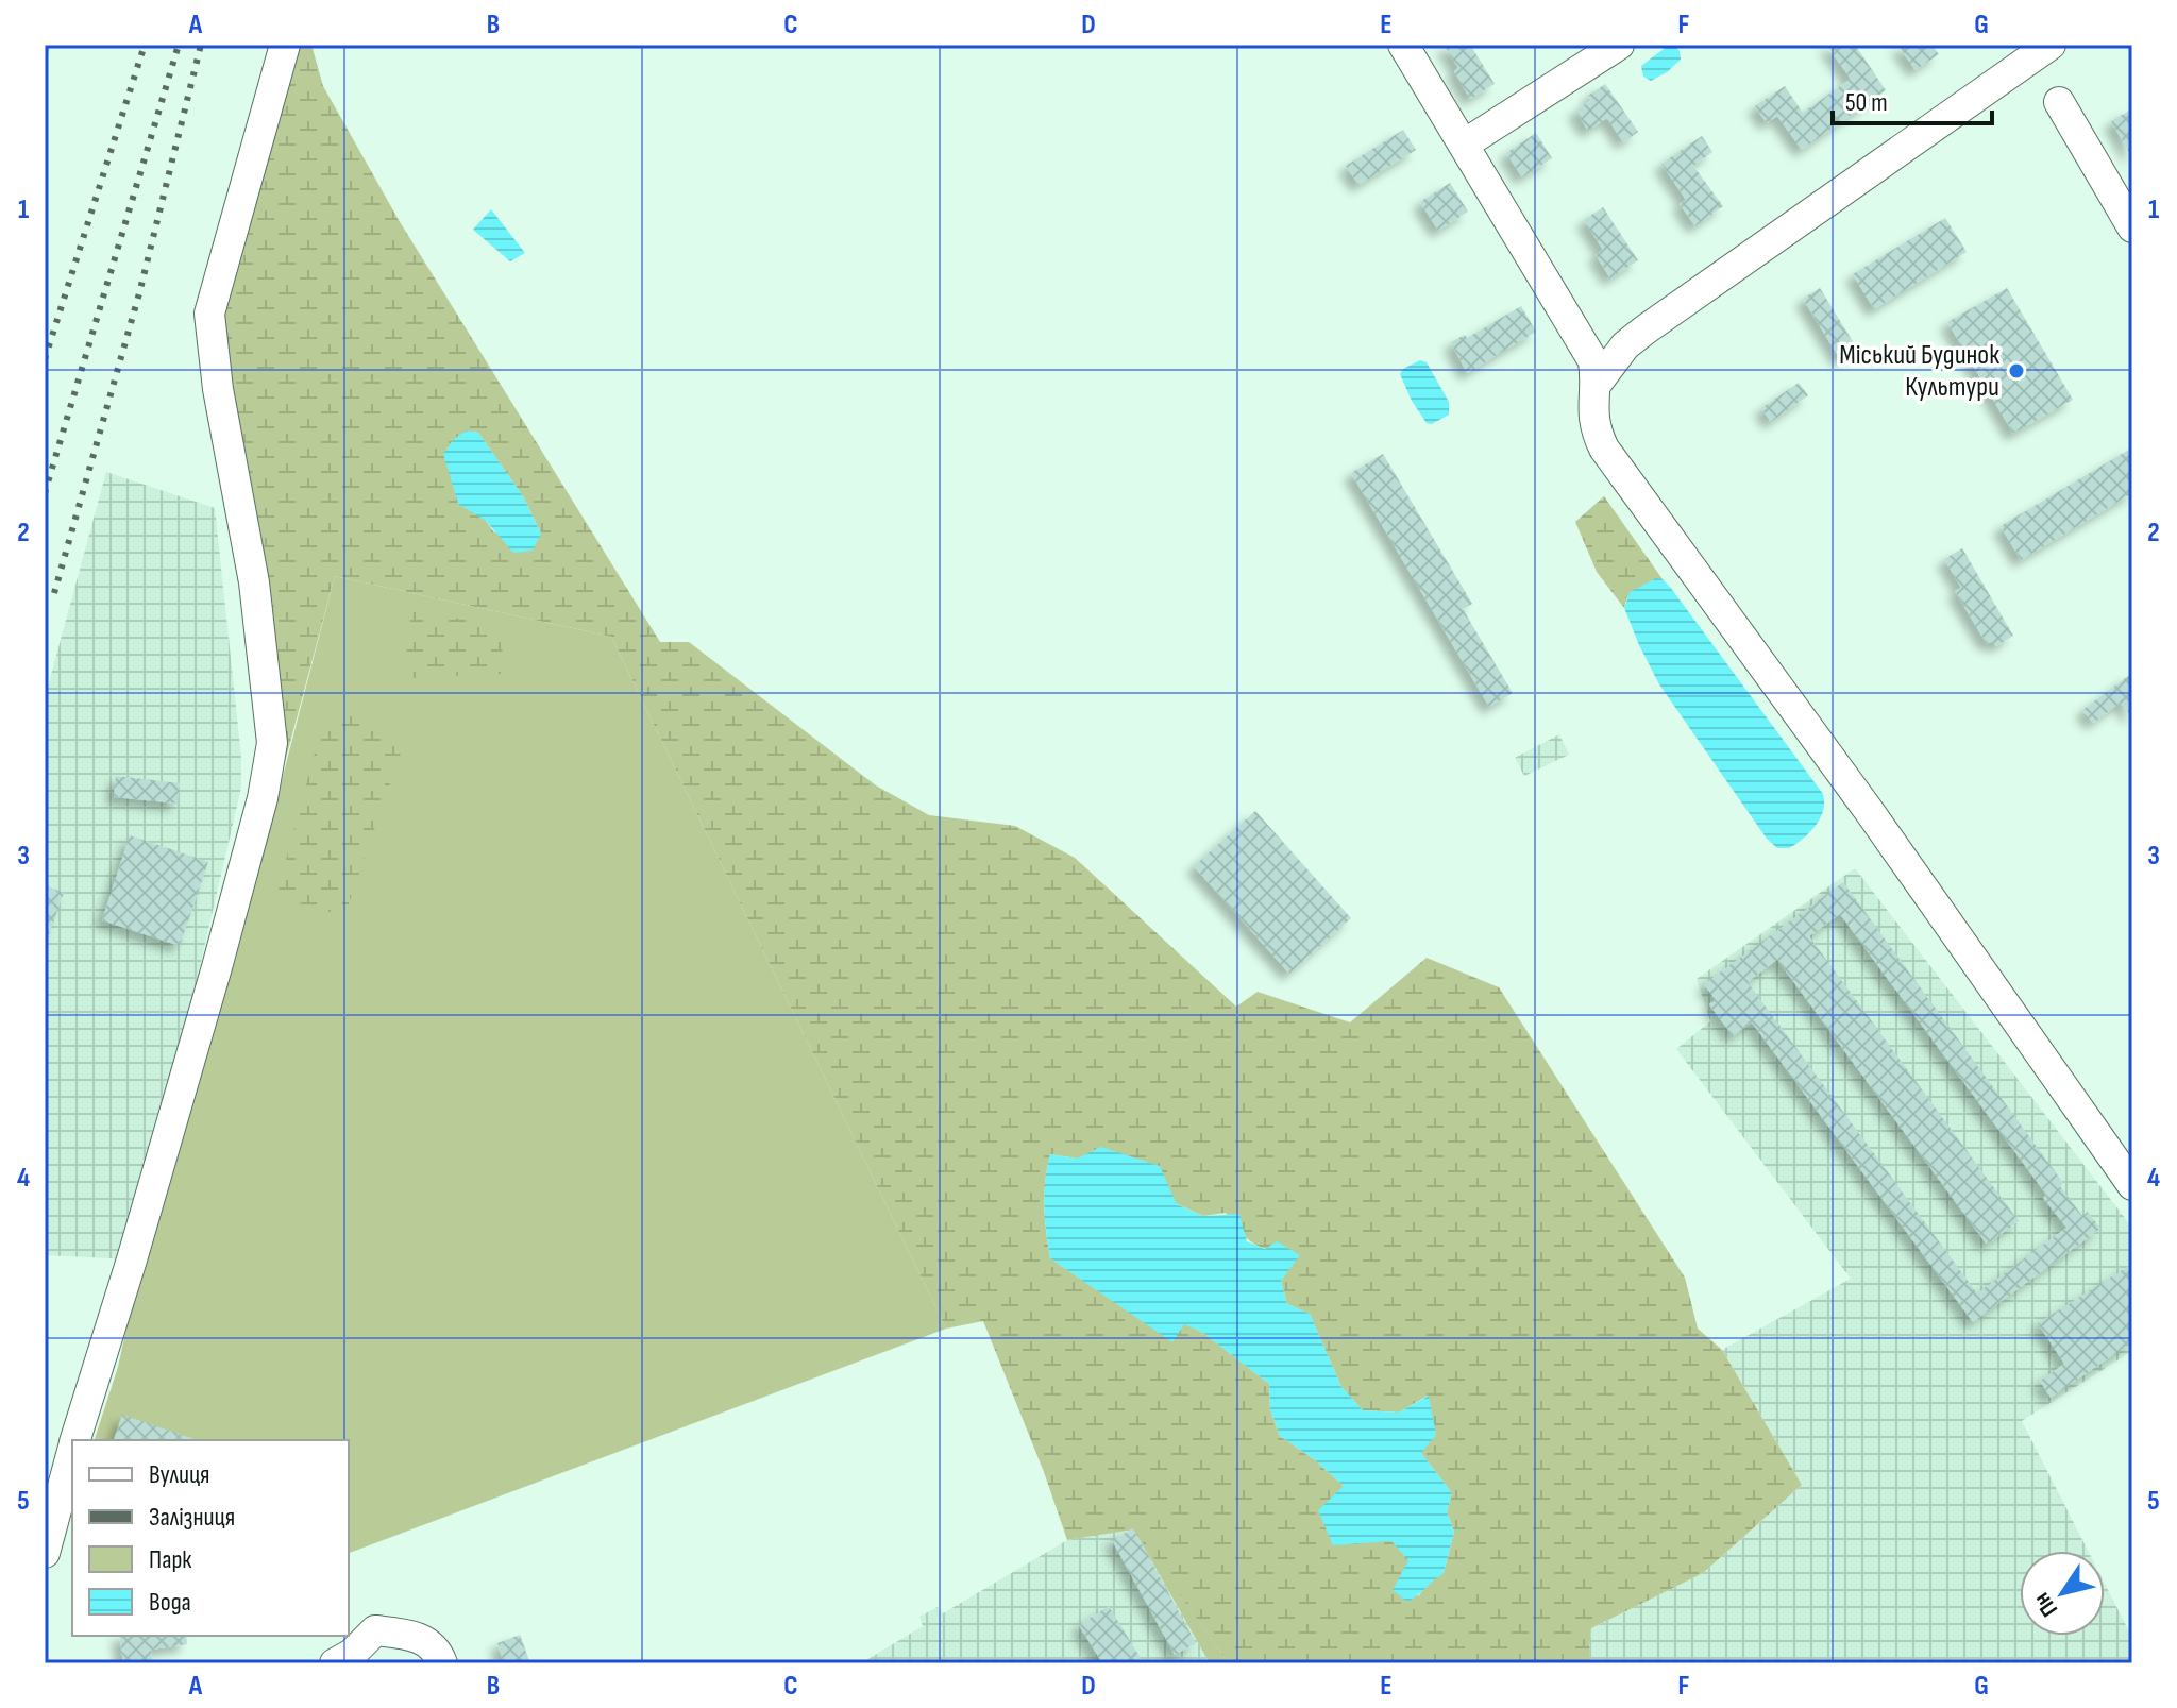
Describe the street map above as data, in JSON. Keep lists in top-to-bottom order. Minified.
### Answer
{"places":["Міський Будинок Культури"],"legend":["Вулиця","Залізниця","Парк","Вода"],"scale_bar":"50 m","north":"bottom left","grid":{"columns":["A","B","C","D","E","F","G"],"rows":["1","2","3","4","5"]}}
